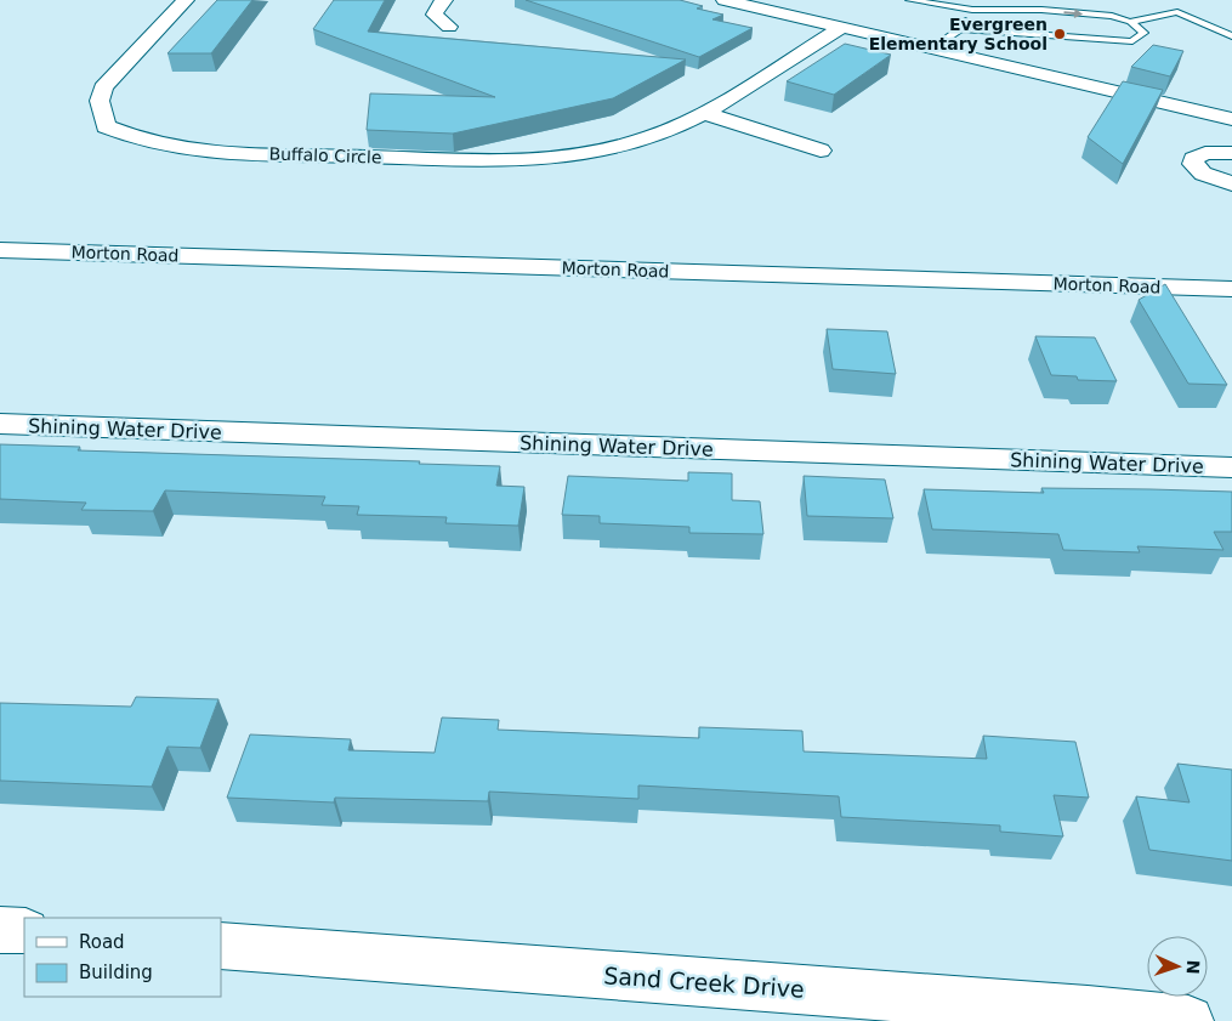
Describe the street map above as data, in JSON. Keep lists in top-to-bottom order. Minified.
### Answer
{"streets":{"street":["Buffalo Circle","Morton Road","Shining Water Drive","Sand Creek Drive"]},"places":["Evergreen Elementary School"],"legend":["Road","Building"],"north":"right"}
